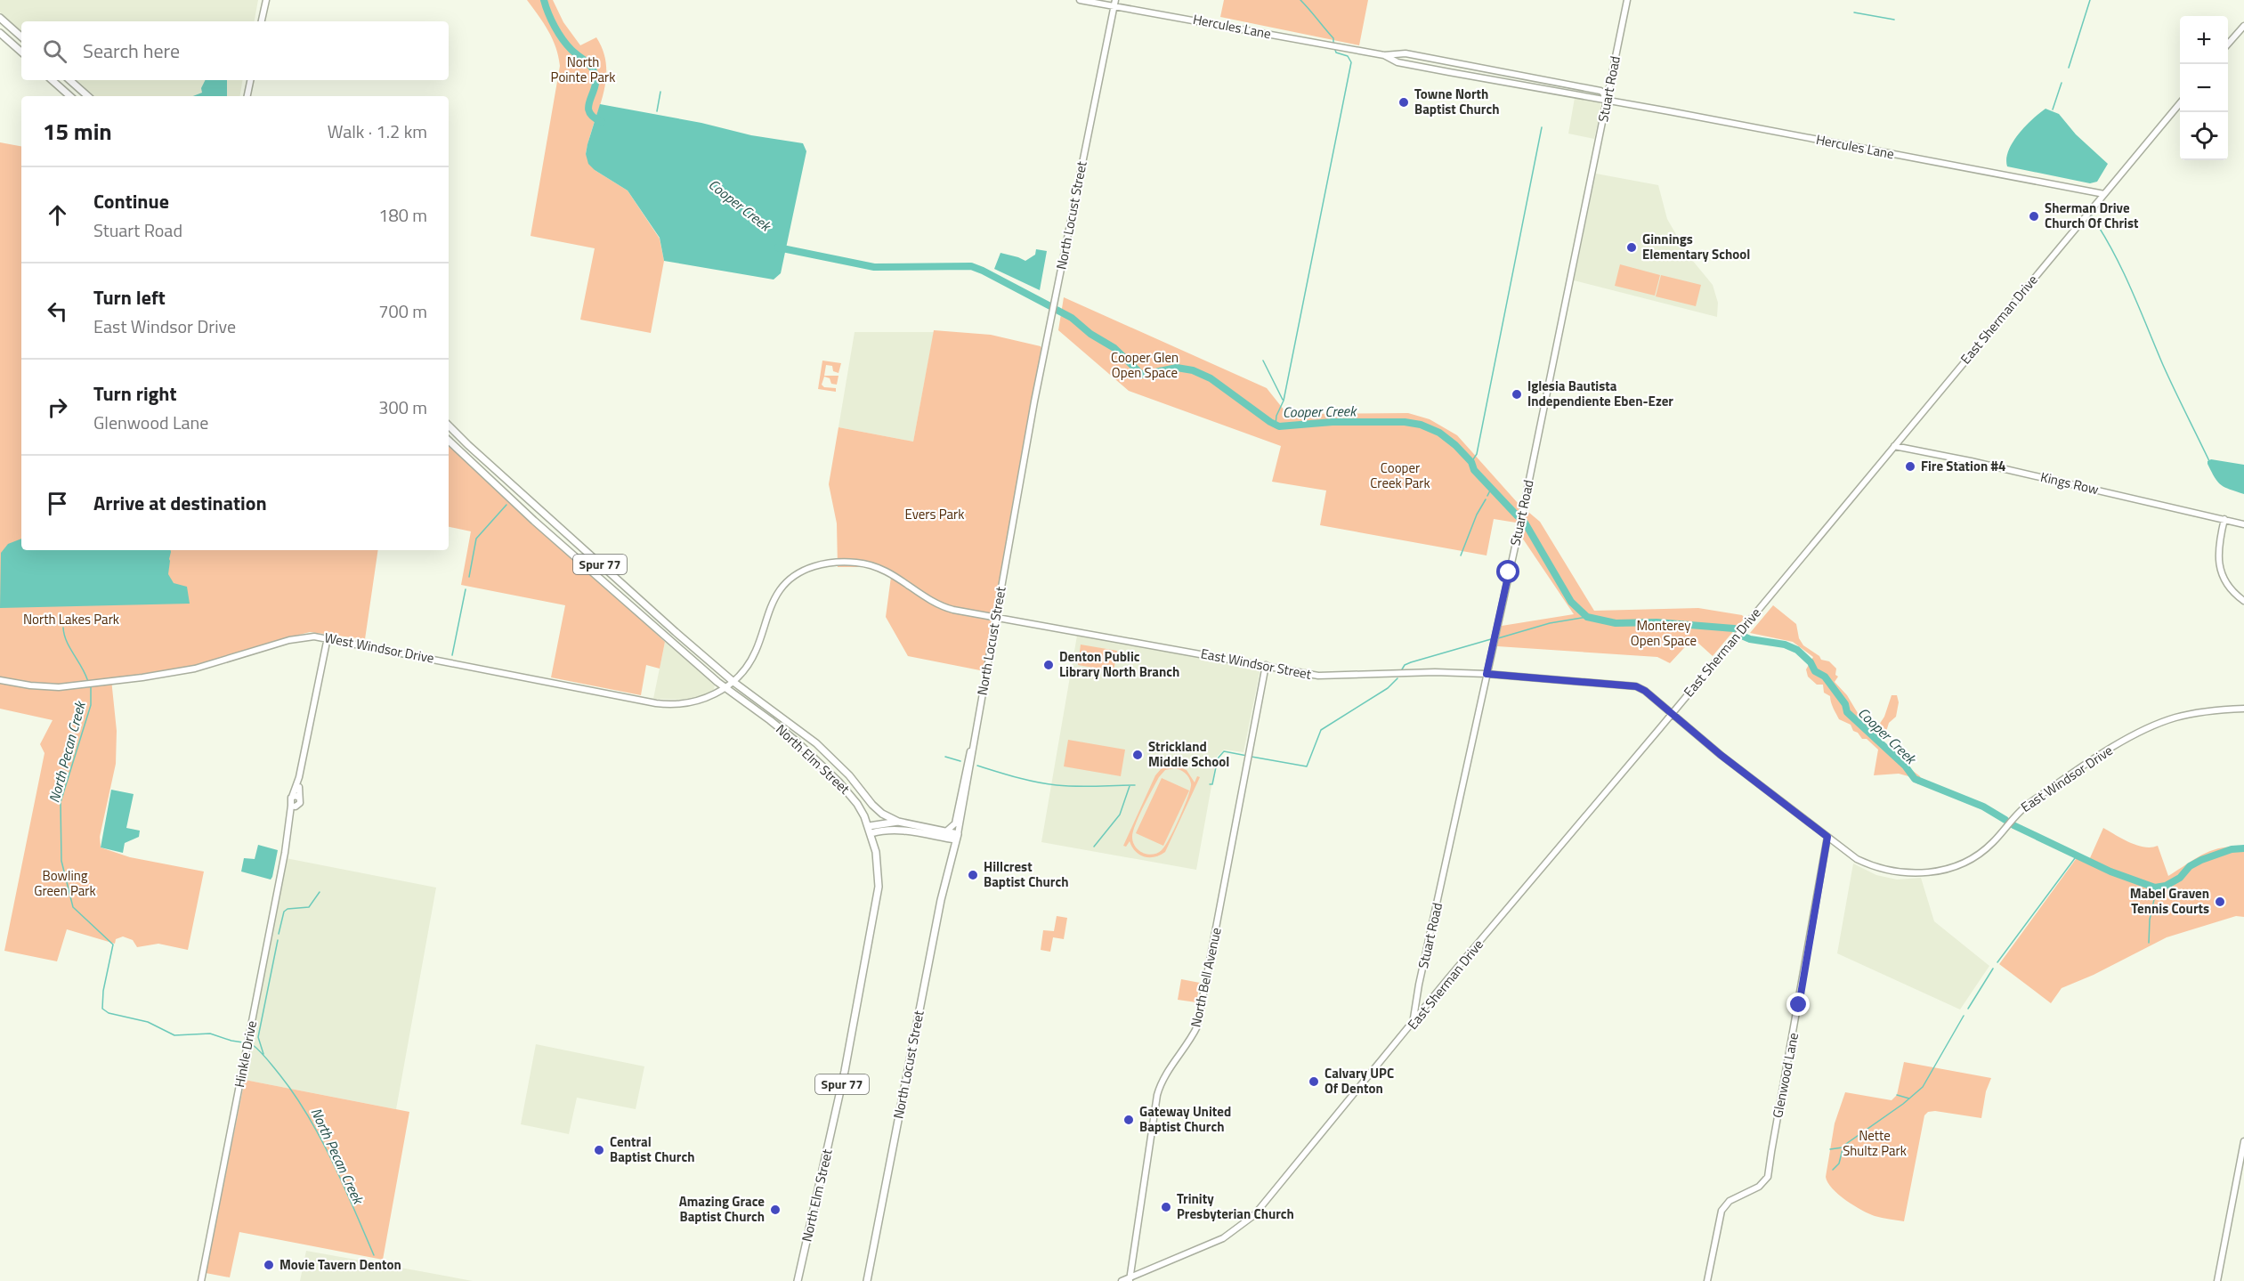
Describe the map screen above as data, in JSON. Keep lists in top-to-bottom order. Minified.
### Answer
{"streets":{"main road":["North Locust Street","Spur 77","North Elm Street"],"street":["Hercules Lane","Stuart Road","East Sherman Drive","Kings Row","West Windsor Drive","East Windsor Street","East Windsor Drive","North Bell Avenue","Hinkle Drive","Glenwood Lane"]},"crossings":[["Hercules Lane","Stuart Road"],["Hercules Lane","North Locust Street"],["Hercules Lane","East Sherman Drive"],["Stuart Road","East Sherman Drive"],["Stuart Road","East Windsor Street"],["Stuart Road","East Windsor Drive"],["North Locust Street","Spur 77"],["North Locust Street","West Windsor Drive"],["North Locust Street","East Windsor Street"],["East Sherman Drive","Kings Row"],["East Sherman Drive","East Windsor Drive"],["East Sherman Drive","North Bell Avenue"],["Spur 77","North Elm Street"],["West Windsor Drive","East Windsor Street"],["West Windsor Drive","North Elm Street"],["East Windsor Street","East Windsor Drive"],["East Windsor Street","North Bell Avenue"],["East Windsor Drive","Glenwood Lane"]],"water":["Cooper Creek","North Pecan Creek"],"parks":["North Pointe Park","Cooper Glen Open Space","Cooper Creek Park","Evers Park","North Lakes Park","Monterey Open Space","Bowling Green Park","Nette Shultz Park"],"places":["Towne North Baptist Church","Sherman Drive Church Of Christ","Ginnings Elementary School","Iglesia Bautista Independiente Eben-Ezer","Fire Station #4","Denton Public Library North Branch","Strickland Middle School","Hillcrest Baptist Church","Mabel Graven Tennis Courts","Calvary UPC Of Denton","Gateway United Baptist Church","Central Baptist Church","Trinity Presbyterian Church","Amazing Grace Baptist Church","Movie Tavern Denton"],"page":{"map_buttons":["+","−"],"search":"Search here","heading":["15 min","Walk · 1.2 km"],"list":[["Continue","Stuart Road","180 m"],["Turn left","East Windsor Drive","700 m"],["Turn right","Glenwood Lane","300 m"],"Arrive at destination"]}}
